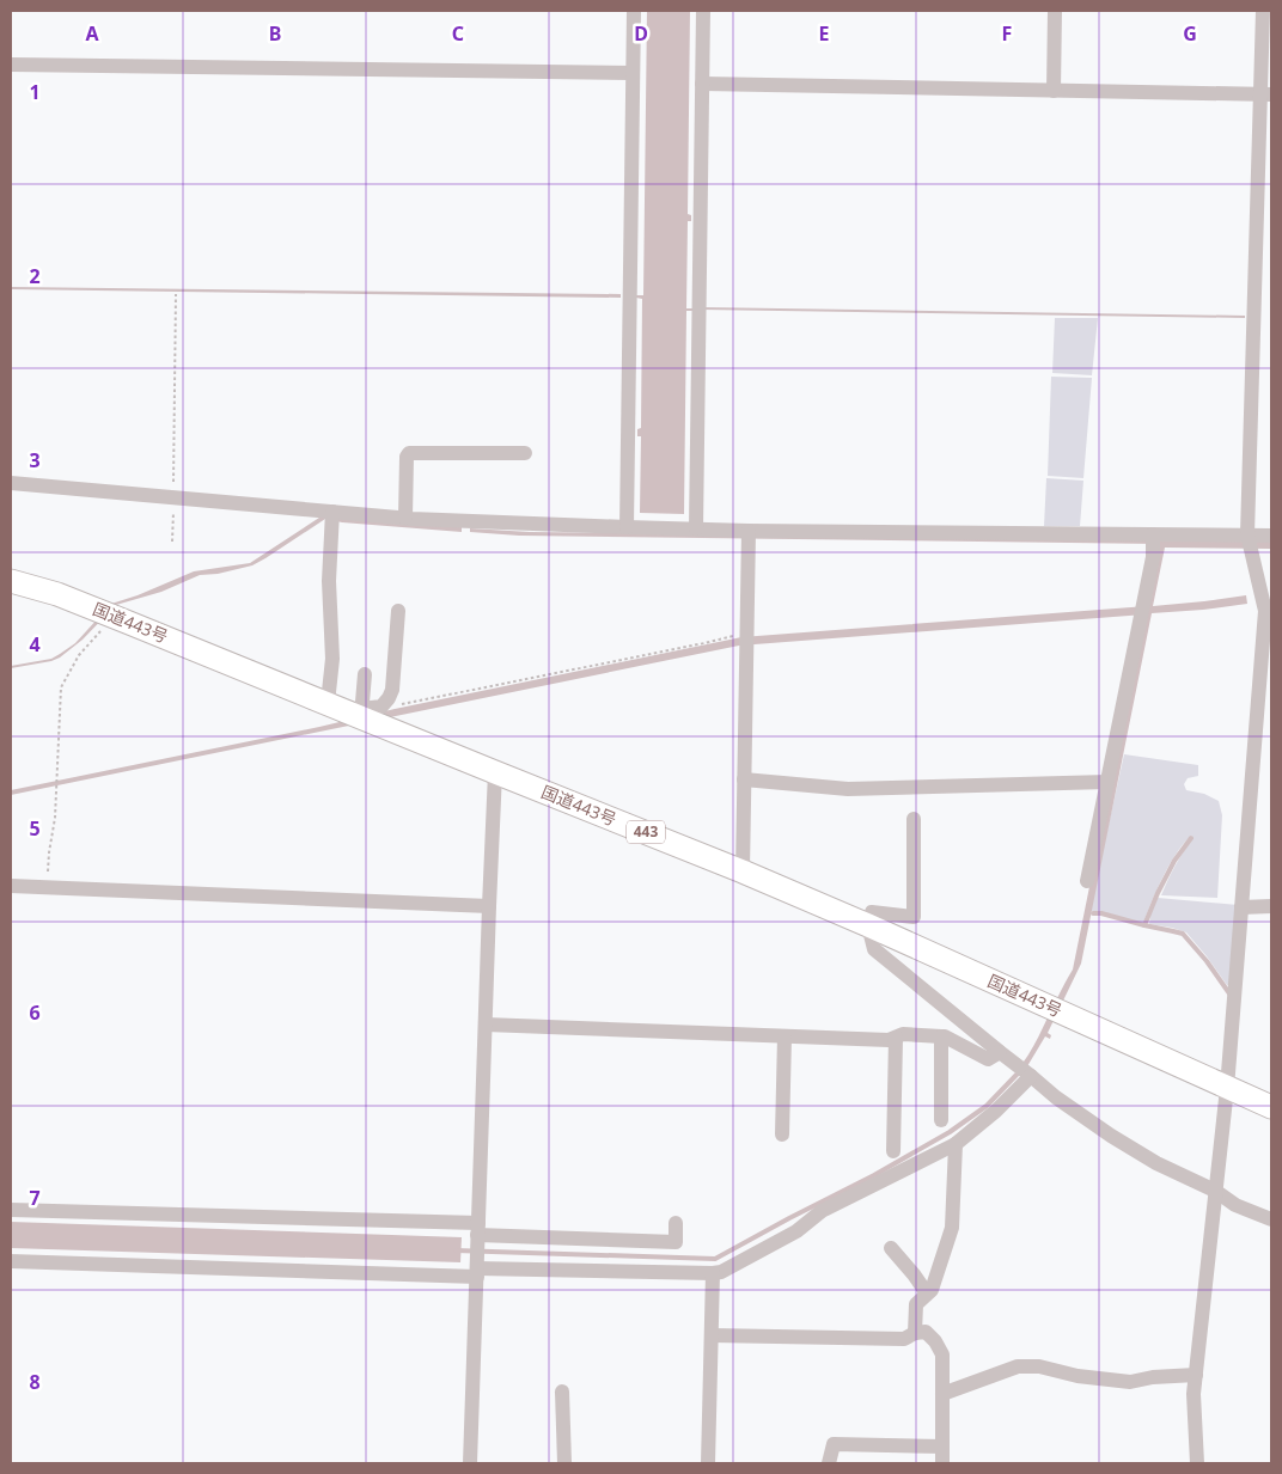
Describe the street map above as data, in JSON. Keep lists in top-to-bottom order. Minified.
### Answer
{"streets":{"highway":["国道443号","443"]},"grid":{"columns":["A","B","C","D","E","F","G"],"rows":["1","2","3","4","5","6","7","8"]}}
